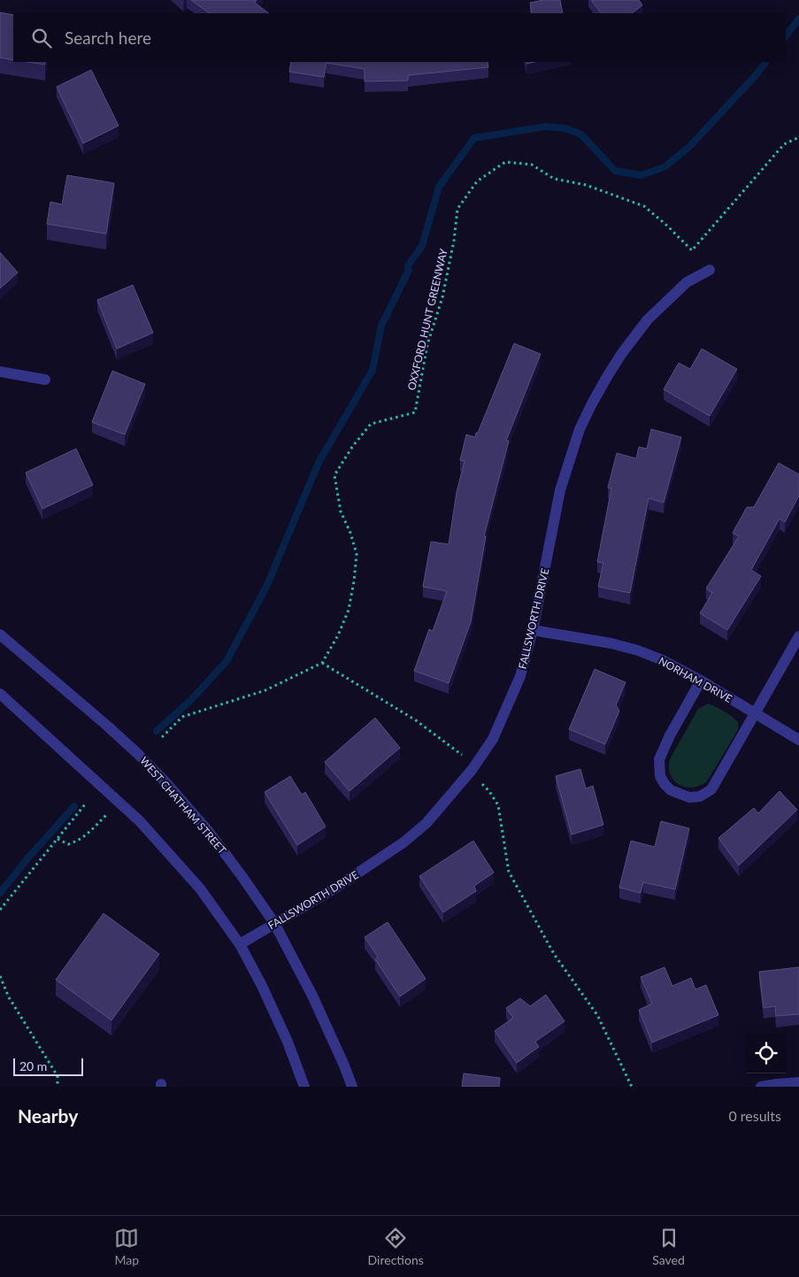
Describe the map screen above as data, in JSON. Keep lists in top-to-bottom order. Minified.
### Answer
{"streets":{"street":["FALLSWORTH DRIVE","NORHAM DRIVE","WEST CHATHAM STREET"],"path":["OXXFORD HUNT GREENWAY"]},"crossings":[["FALLSWORTH DRIVE","NORHAM DRIVE"],["FALLSWORTH DRIVE","WEST CHATHAM STREET"]],"scale_bar":"20 m","page":{"search":"Search here","scale":"20 m","heading":["Nearby","0 results"],"nav":["Map","Directions","Saved"]}}
